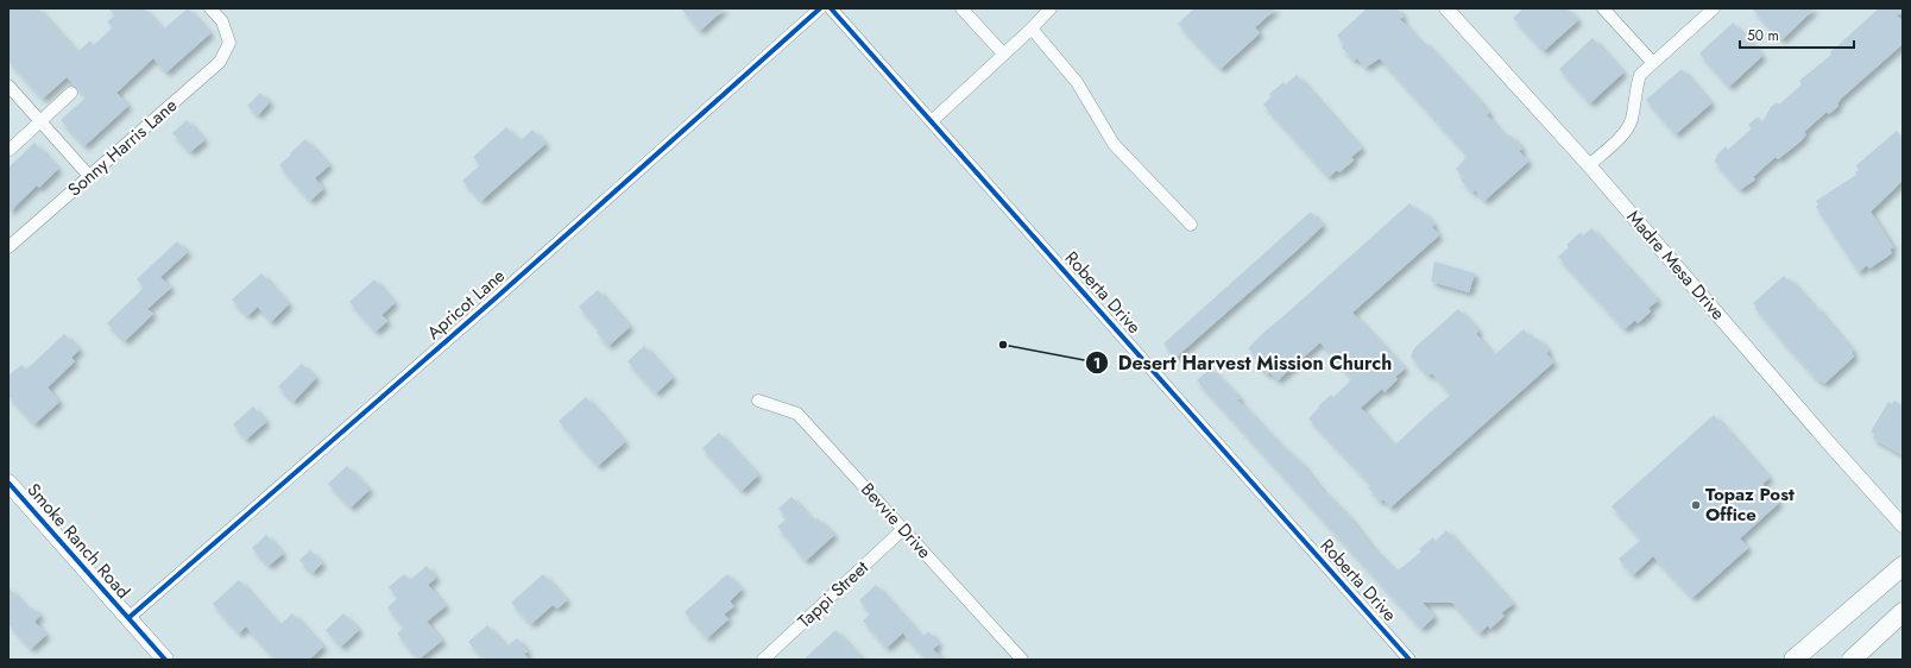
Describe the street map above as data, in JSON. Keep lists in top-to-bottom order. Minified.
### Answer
{"streets":{"main road":["Smoke Ranch Road"],"street":["Sonny Harris Lane","Madre Mesa Drive","Roberta Drive","Apricot Lane","Bevvie Drive","Tappi Street"]},"crossings":[["Apricot Lane","Smoke Ranch Road"],["Bevvie Drive","Tappi Street"]],"places":["Desert Harvest Mission Church","Topaz Post Office"],"scale_bar":"50 m"}
